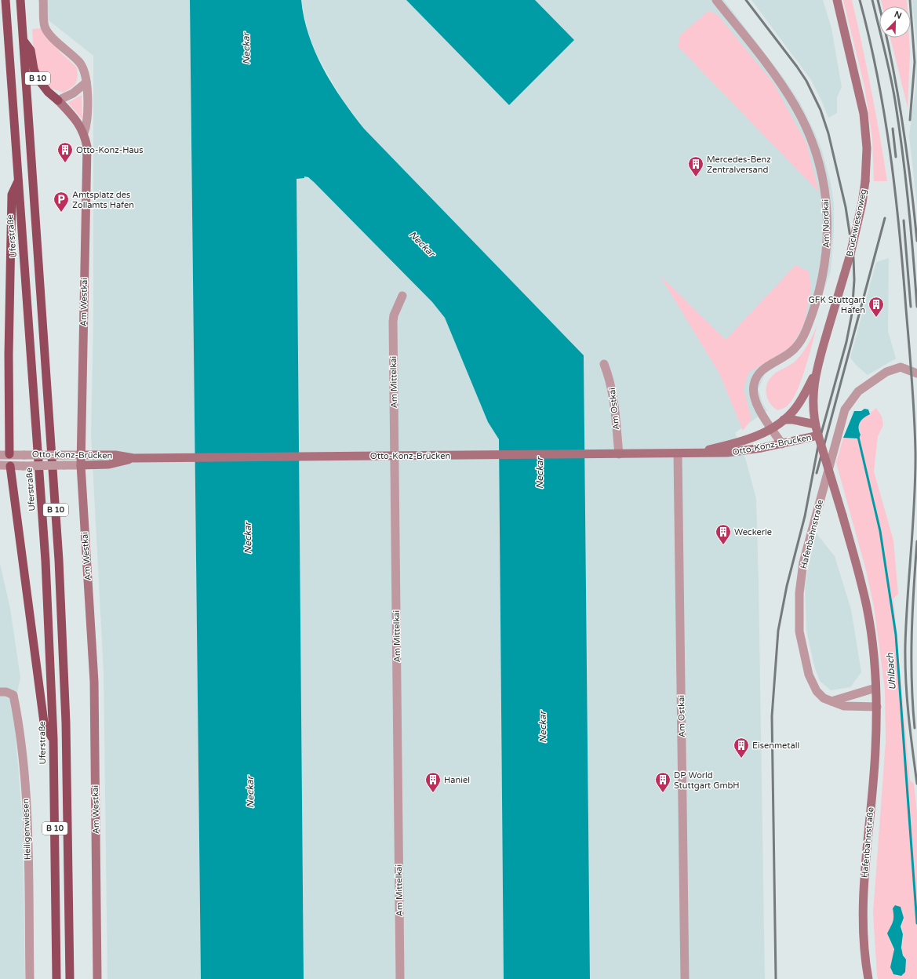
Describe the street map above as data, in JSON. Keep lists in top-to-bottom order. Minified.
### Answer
{"streets":{"highway":["B 10","Uferstraße"],"main road":["Bruckwiesenweg","Am Westkai","Otto-Konz-Brücken","Hafenbahnstraße"],"street":["Am Nordkai","Am Mittelkai","Am Ostkai","Heiligenwiesen"]},"crossings":[["B 10","Uferstraße"],["B 10","Am Westkai"],["B 10","Otto-Konz-Brücken"],["Bruckwiesenweg","Otto-Konz-Brücken"],["Bruckwiesenweg","Hafenbahnstraße"],["Am Nordkai","Otto-Konz-Brücken"],["Am Westkai","Otto-Konz-Brücken"],["Am Mittelkai","Otto-Konz-Brücken"],["Am Ostkai","Otto-Konz-Brücken"],["Otto-Konz-Brücken","Hafenbahnstraße"]],"water":["Neckar","Uhlbach"],"places":{"building":["Otto-Konz-Haus","Mercedes-Benz Zentralversand","GFK Stuttgart Hafen","Weckerle","Eisenmetall","Haniel","DP World Stuttgart GmbH"],"parking":["Amtsplatz des Zollamts Hafen"]},"north":"top right"}
